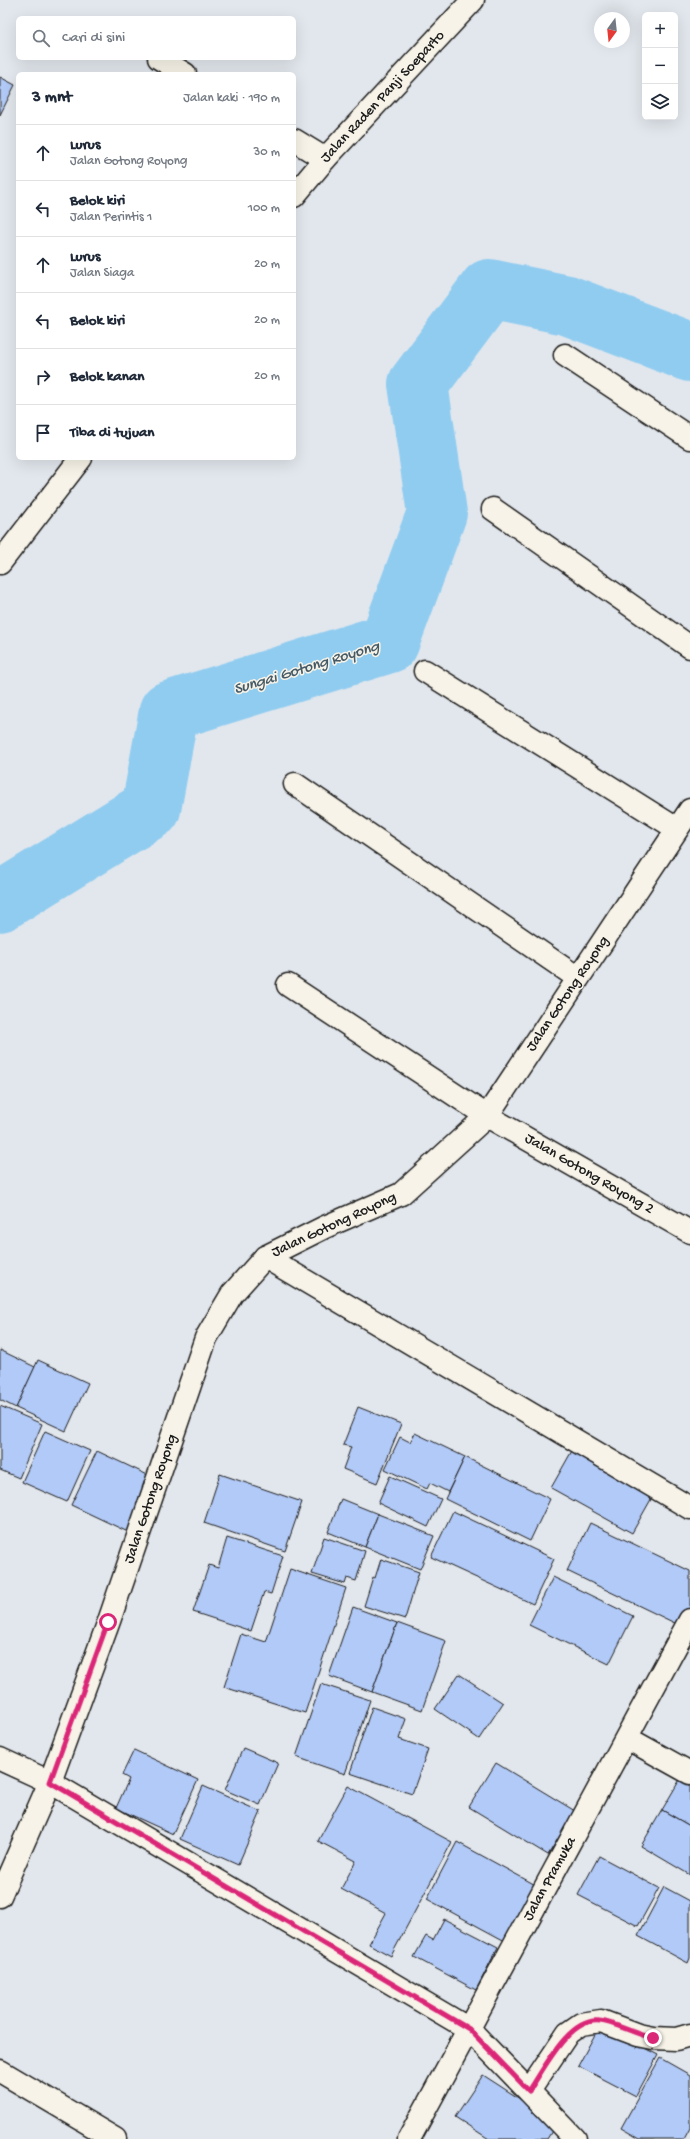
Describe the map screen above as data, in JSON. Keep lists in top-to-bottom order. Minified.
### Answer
{"streets":{"street":["Jalan Raden Panji Soeparto","Jalan Gotong Royong","Jalan Gotong Royong 2","Jalan Pramuka"]},"crossings":[["Jalan Gotong Royong","Jalan Gotong Royong 2"]],"water":["Sungai Gotong Royong"],"north":"bottom","page":{"map_buttons":["+","−"],"search":"Cari di sini","heading":["3 mnt","Jalan kaki · 190 m"],"list":[["Lurus","Jalan Gotong Royong","30 m"],["Belok kiri","Jalan Perintis 1","100 m"],["Lurus","Jalan Siaga","20 m"],["Belok kiri","20 m"],["Belok kanan","20 m"],"Tiba di tujuan"]}}
